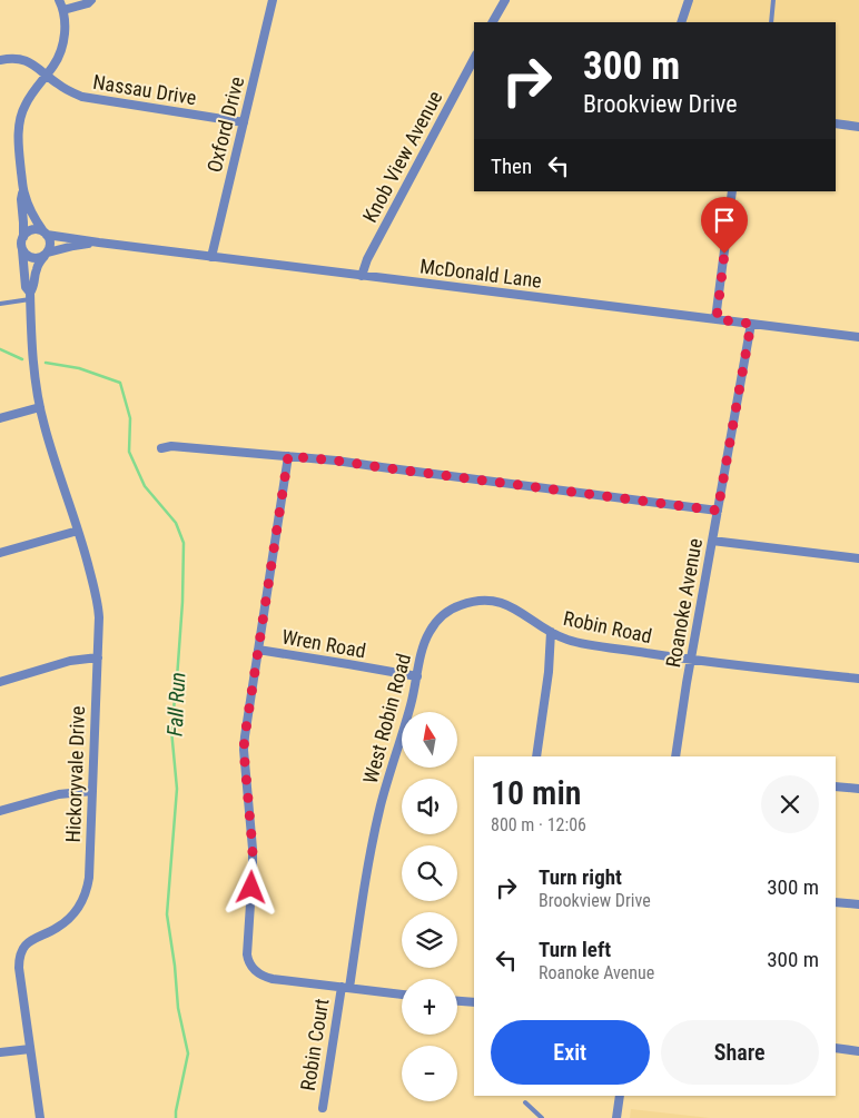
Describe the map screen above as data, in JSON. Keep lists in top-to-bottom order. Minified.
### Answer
{"streets":{"street":["Nassau Drive","Oxford Drive","Knob View Avenue","McDonald Lane","Roanoke Avenue","Robin Road","Wren Road","West Robin Road","Hickoryvale Drive","Robin Court"]},"crossings":[["Nassau Drive","Oxford Drive"],["Oxford Drive","McDonald Lane"],["Knob View Avenue","McDonald Lane"],["McDonald Lane","Roanoke Avenue"],["Roanoke Avenue","Robin Road"],["Robin Road","West Robin Road"],["Wren Road","West Robin Road"],["West Robin Road","Robin Court"]],"water":["Fall Run"],"north":"top","page":{"turn":["300 m","Brookview Drive"],"then":"Then","map_buttons":["+","−"],"heading":["10 min","800 m · 12:06"],"list":[{"name":"Turn right","note":"Brookview Drive","value":"300 m"},{"name":"Turn left","note":"Roanoke Avenue","value":"300 m"}],"buttons":["Exit","Share"]}}
